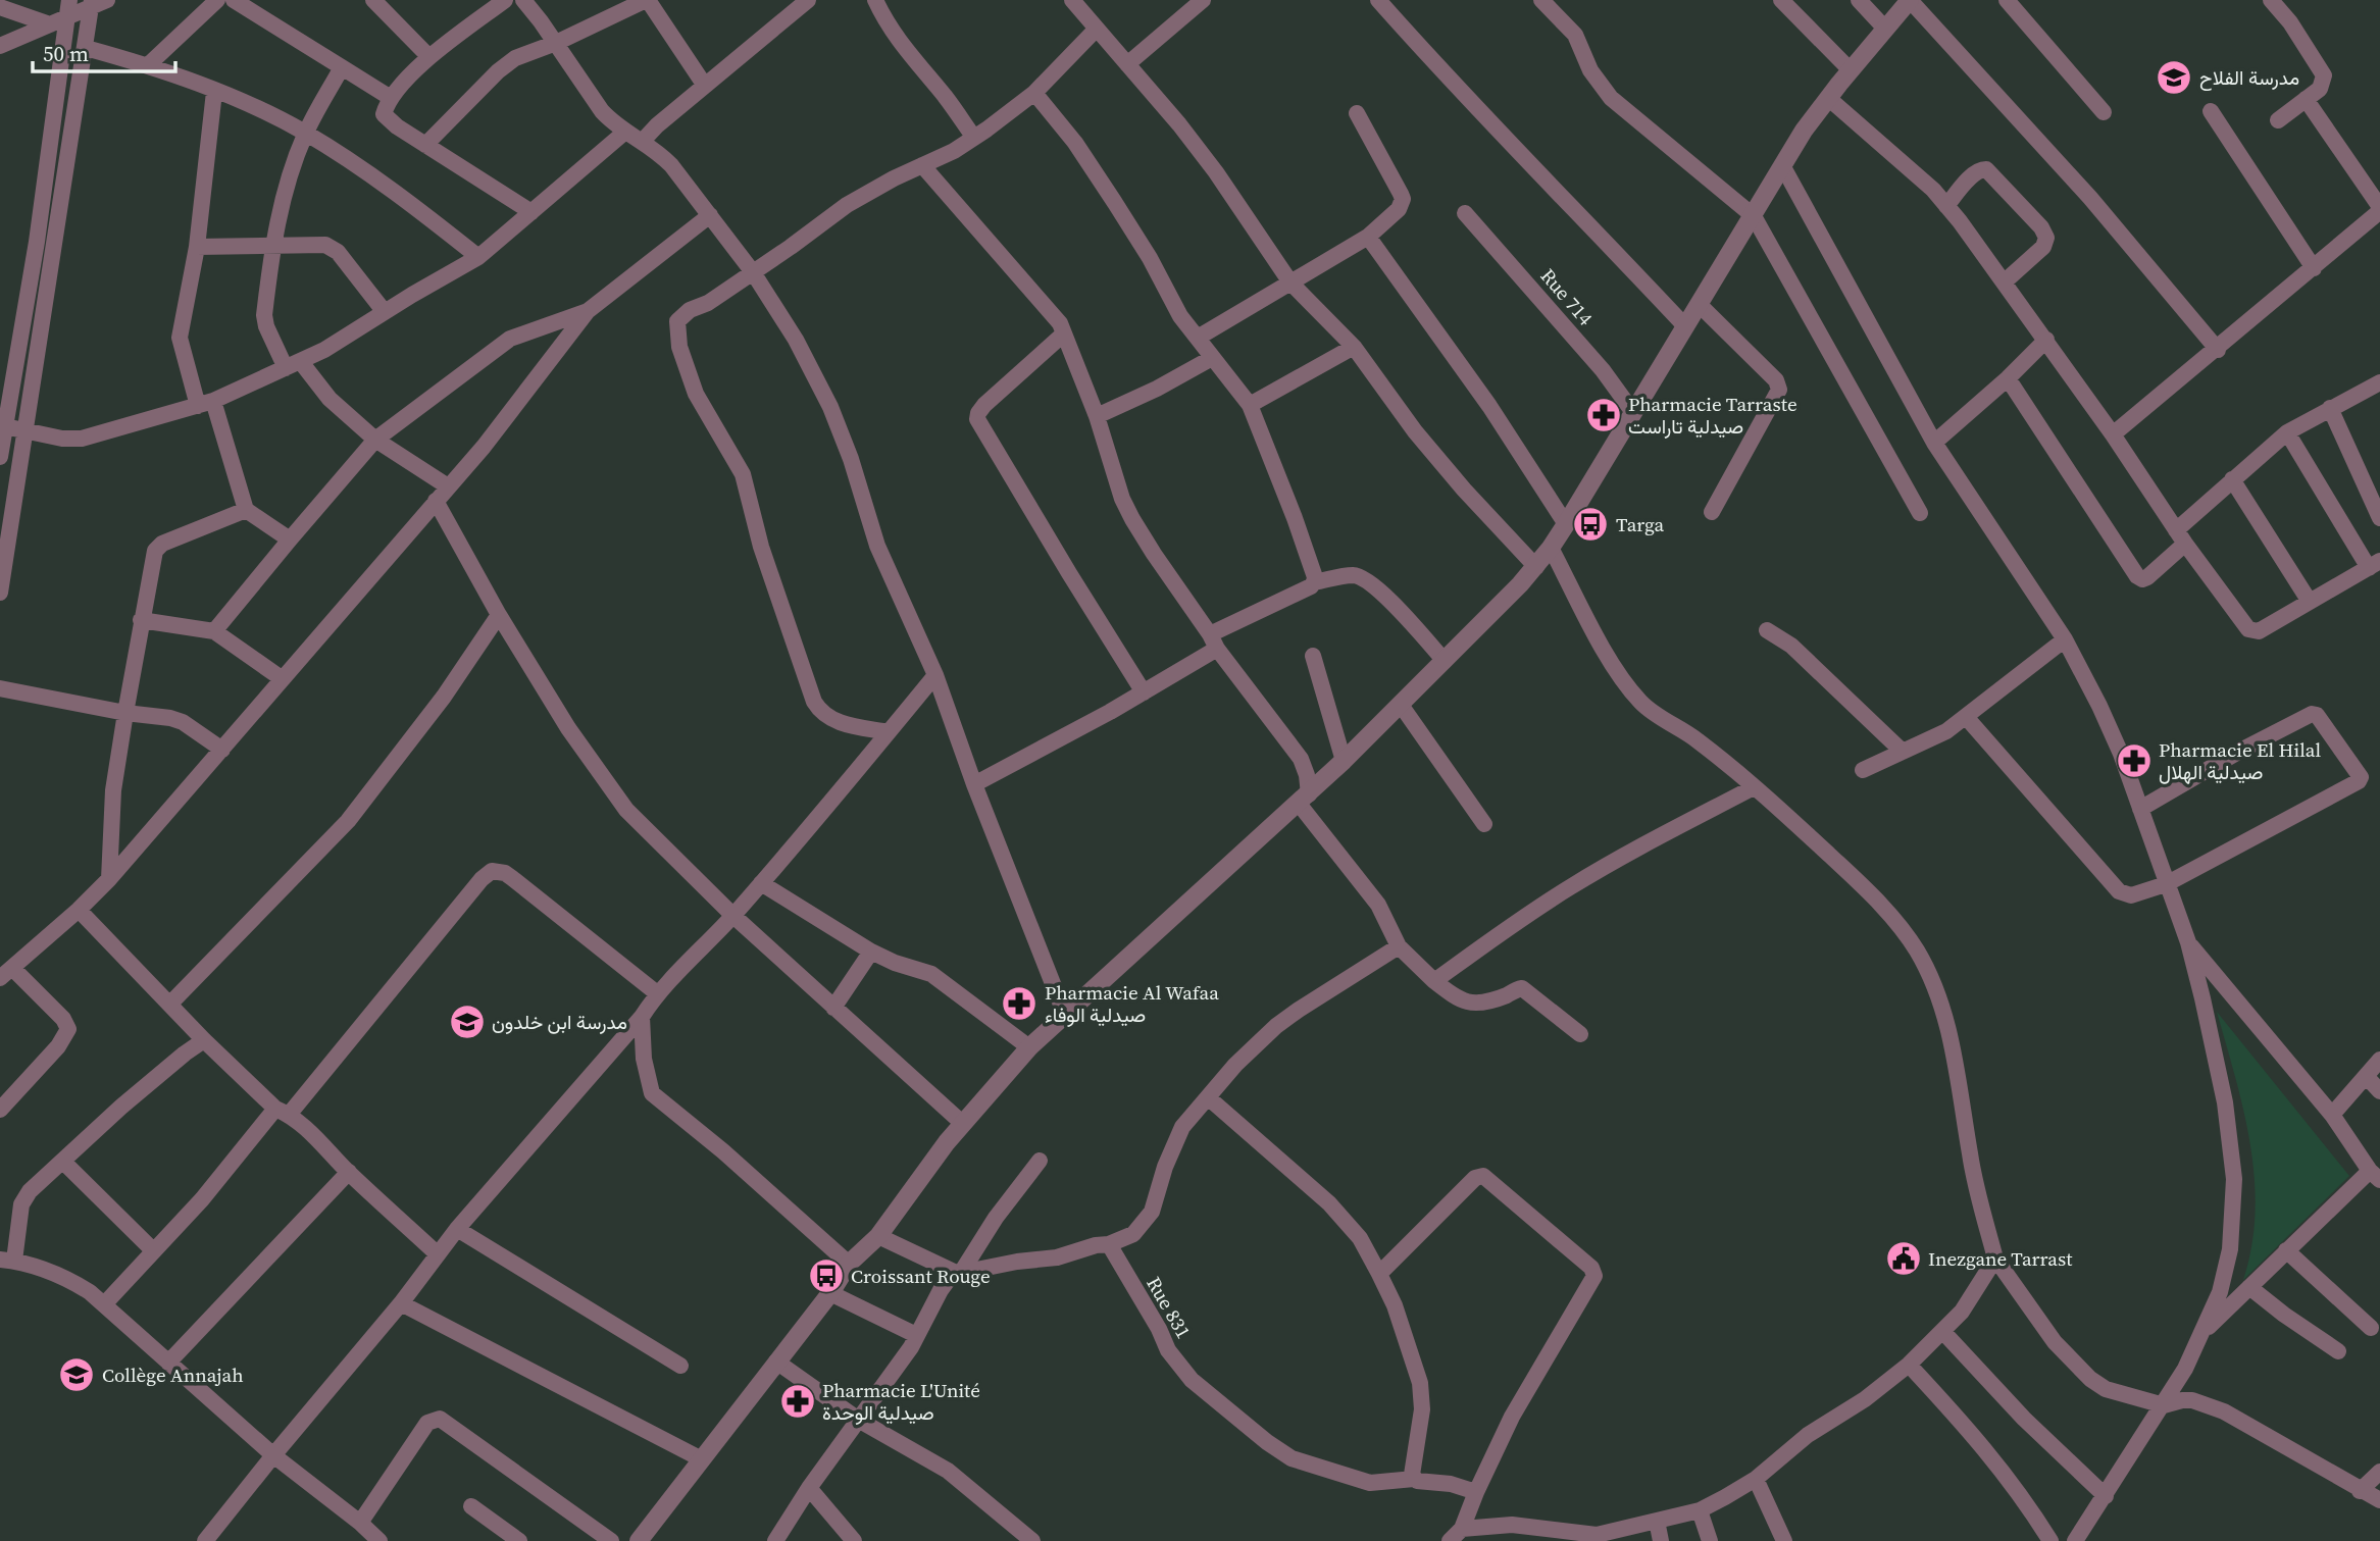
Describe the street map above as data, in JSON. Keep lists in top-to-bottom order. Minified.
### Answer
{"streets":{"street":["Rue 714","Rue 831"]},"places":{"school or university":["مدرسة الفلاح","مدرسة ابن خلدون","Collège Annajah"],"pharmacy":["Pharmacie Tarraste صيدلية تاراست","Pharmacie El Hilal صيدلية الهلال","Pharmacie Al Wafaa صيدلية الوفاء","Pharmacie L'Unité صيدلية الوحدة"],"bus stop":["Targa","Croissant Rouge"],"public building":["Inezgane Tarrast"]},"scale_bar":"50 m"}
